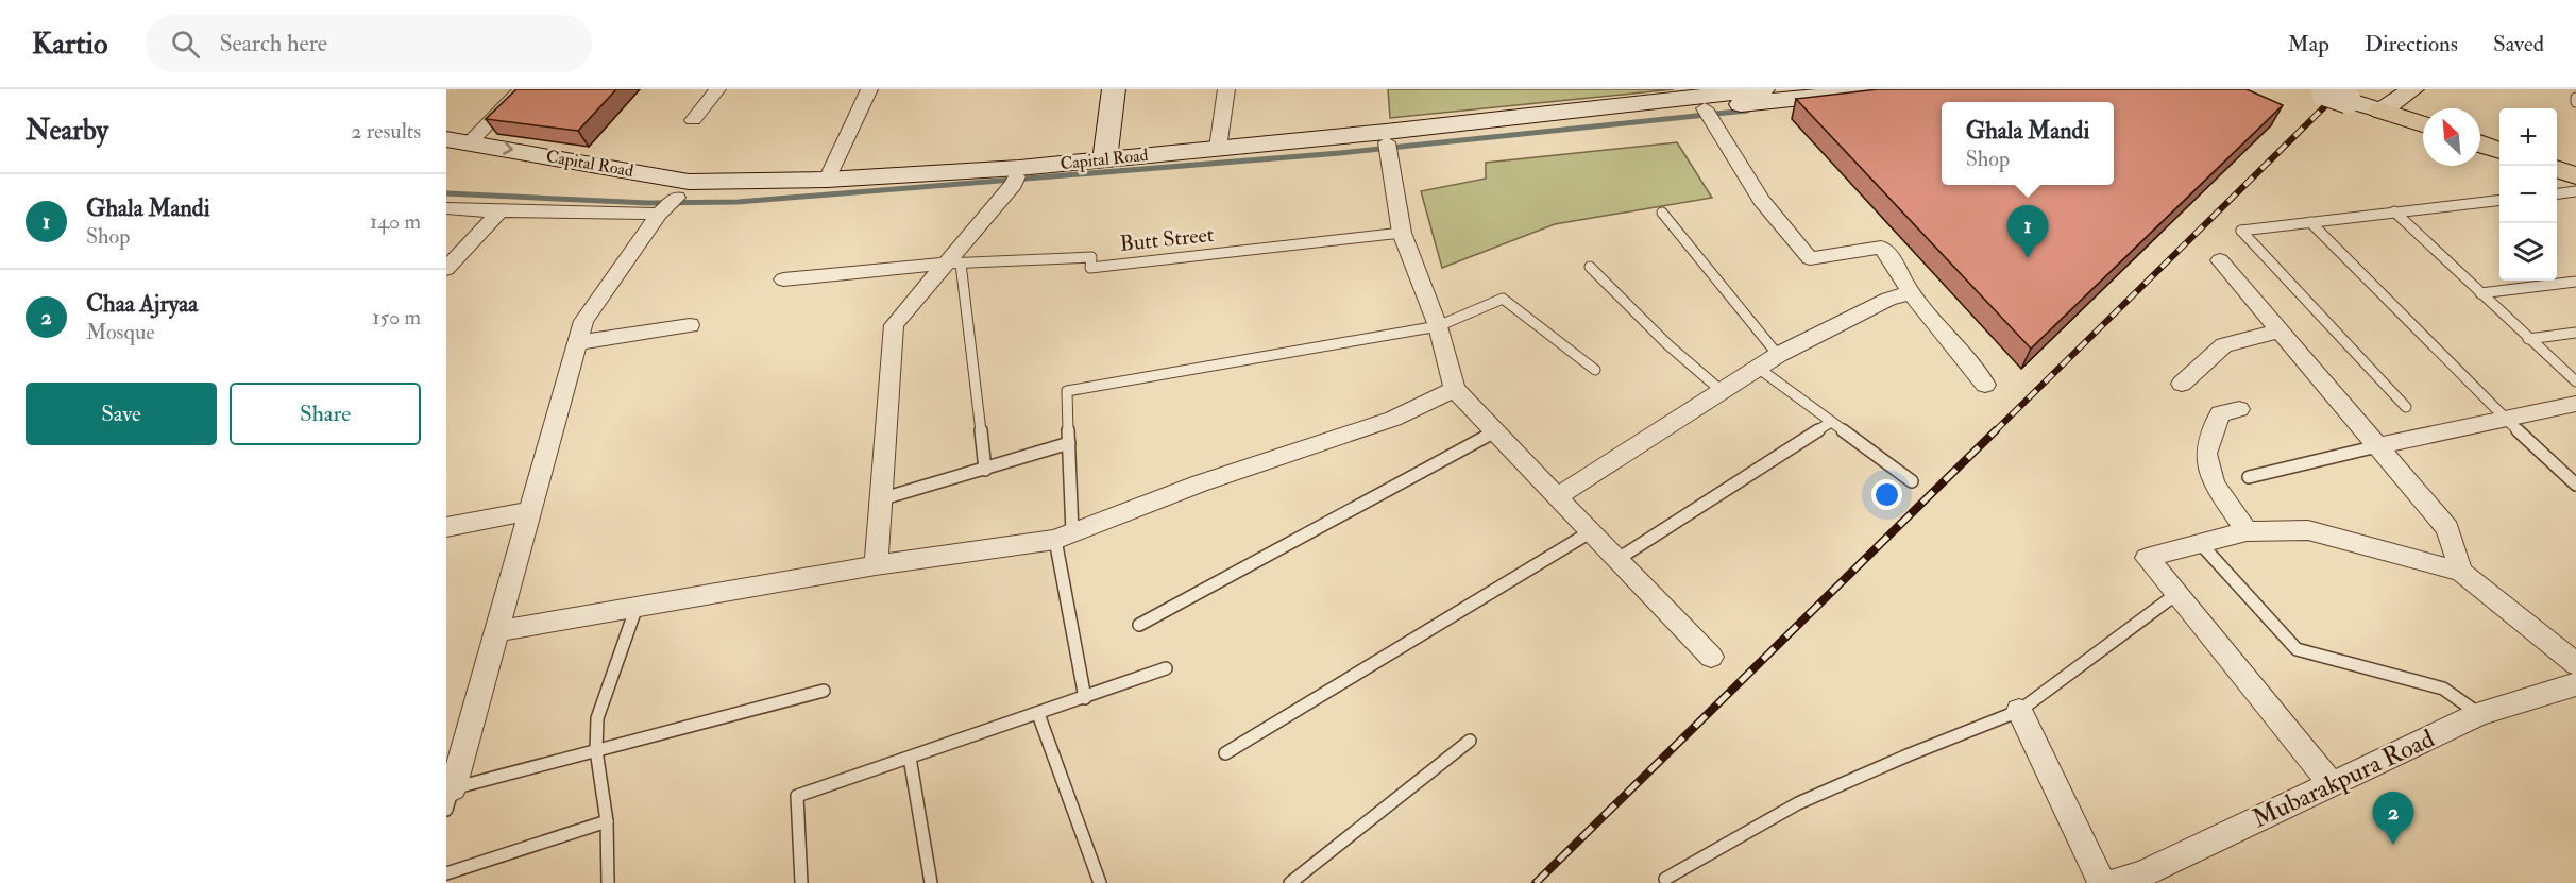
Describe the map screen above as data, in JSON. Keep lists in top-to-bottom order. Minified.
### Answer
{"streets":{"street":["Capital Road","Mubarakpura Road"],"lane":["Butt Street"]},"north":"top left","page":{"header":"Kartio","search":"Search here","nav":["Map","Directions","Saved"],"heading":["Nearby","2 results"],"popup":["Ghala Mandi","Shop"],"map_buttons":["+","−"],"list":[{"mark":"1","name":"Ghala Mandi","note":"Shop","value":"140 m"},{"mark":"2","name":"Chaa Ajryaa","note":"Mosque","value":"150 m"}],"pins":["1","2"],"buttons":["Save","Share"]}}
